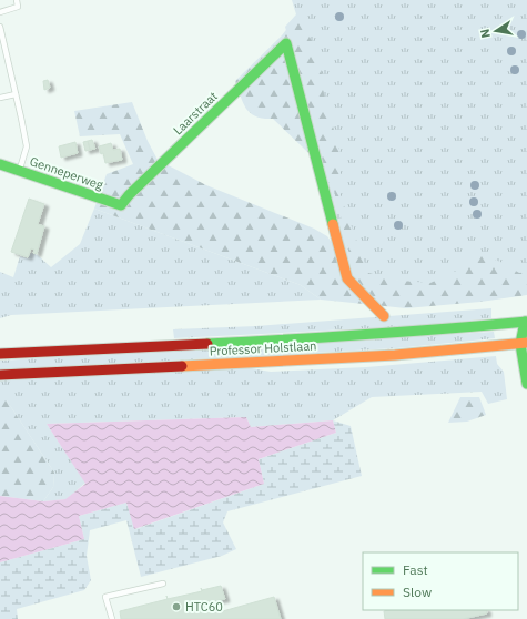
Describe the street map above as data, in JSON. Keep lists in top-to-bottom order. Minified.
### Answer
{"streets":{"main road":["Laarstraat","Genneperweg","Professor Holstlaan"]},"crossings":[["Laarstraat","Genneperweg"]],"places":["HTC60"],"legend":["Fast","Slow"],"north":"left"}
